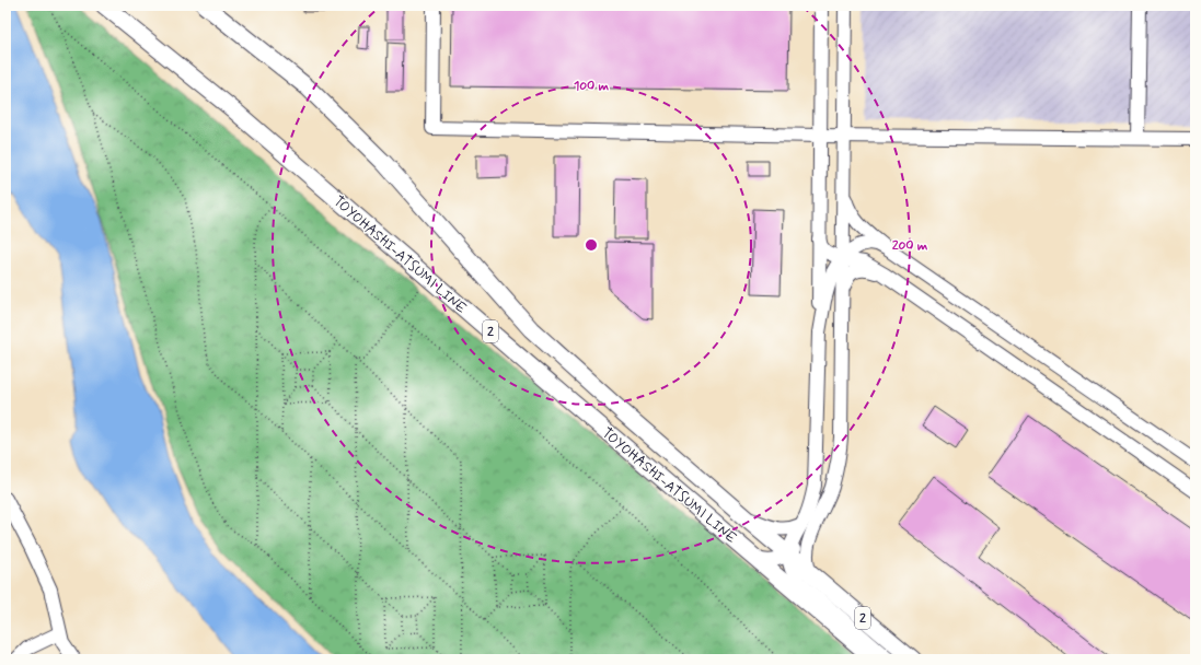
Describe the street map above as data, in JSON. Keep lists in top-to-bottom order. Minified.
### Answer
{"streets":{"main road":["TOYOHASHI-ATSUMI LINE","2"]},"rings":["100 m","200 m"]}
